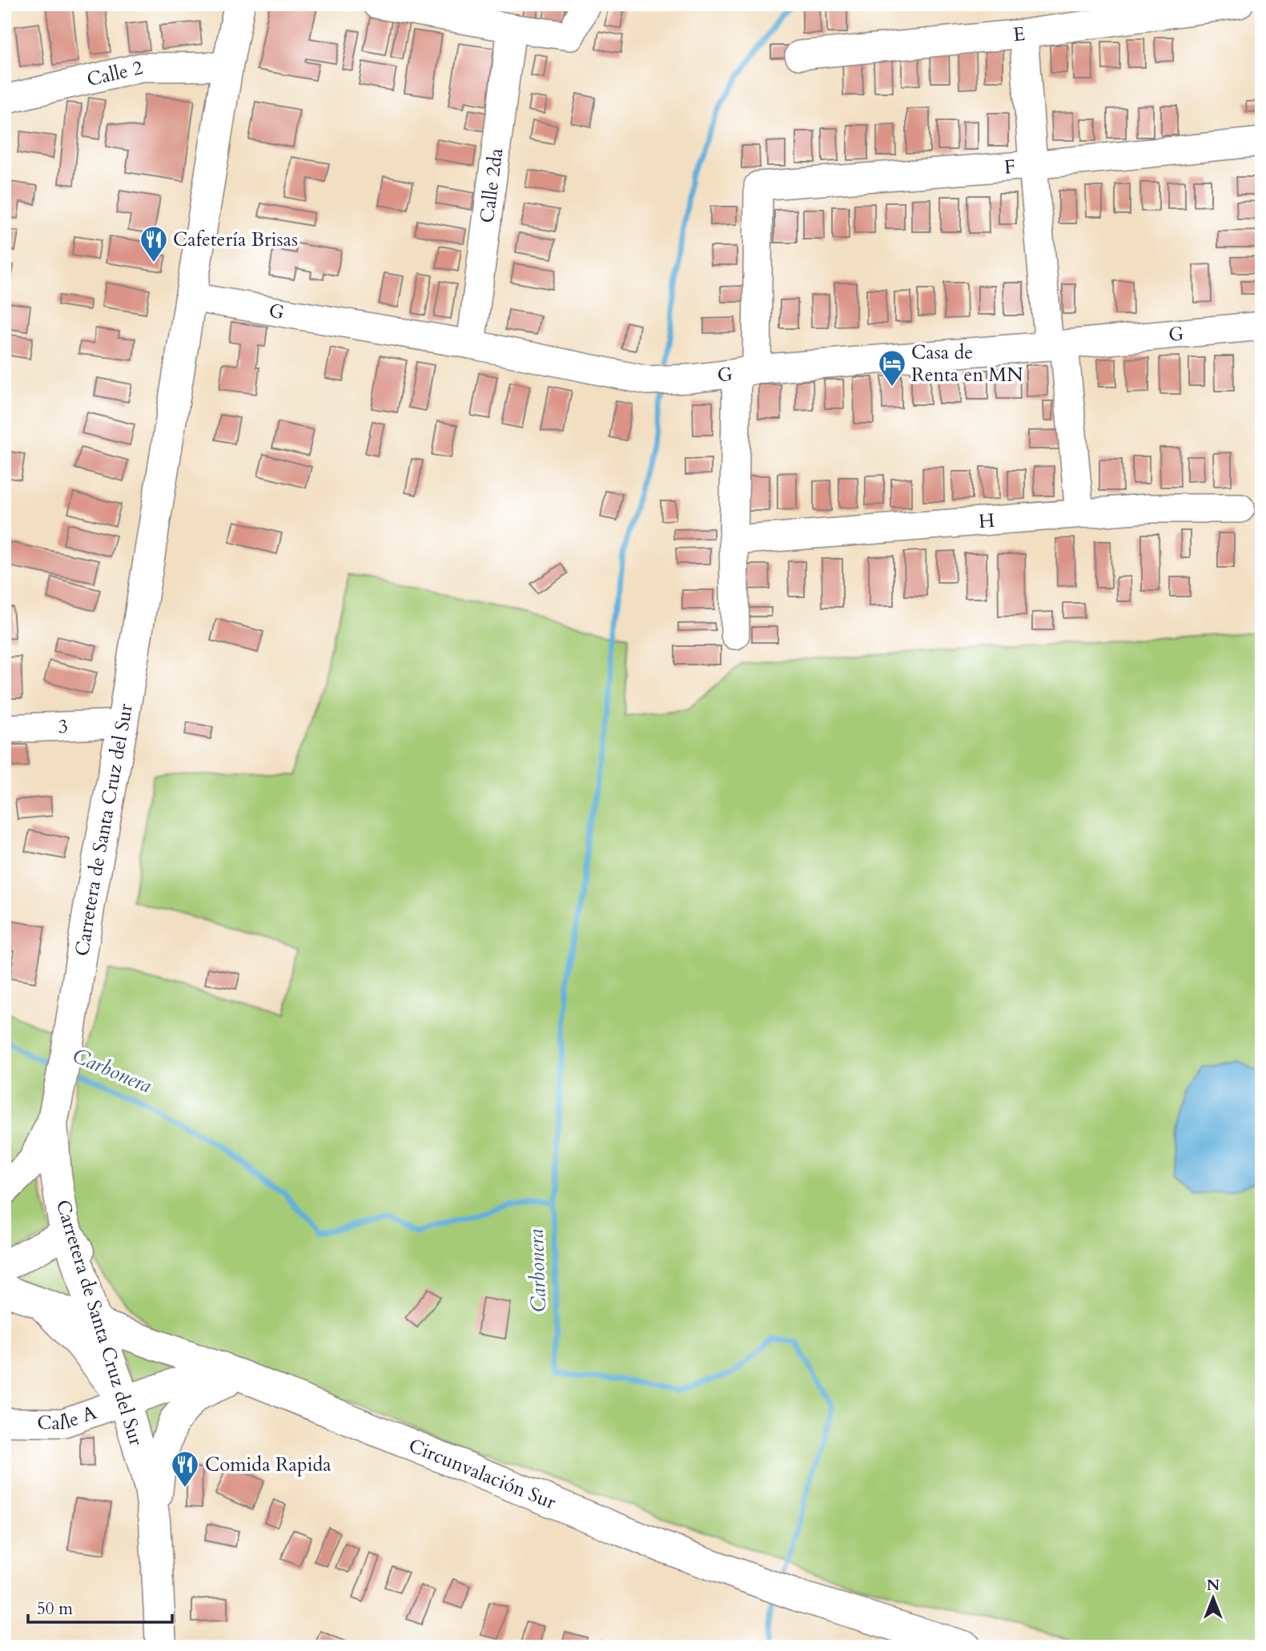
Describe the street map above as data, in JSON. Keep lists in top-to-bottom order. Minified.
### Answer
{"streets":{"main road":["Carretera de Santa Cruz del Sur","Circunvalación Sur"],"street":["E","Calle 2","F","Calle 2da","G","H","3","Calle A"]},"crossings":[["Calle 2","Carretera de Santa Cruz del Sur"],["F","G"],["Calle 2da","G"],["G","Carretera de Santa Cruz del Sur"],["3","Carretera de Santa Cruz del Sur"],["Carretera de Santa Cruz del Sur","Calle A"],["Carretera de Santa Cruz del Sur","Circunvalación Sur"]],"water":["Carbonera"],"places":{"restaurant":["Cafetería Brisas","Comida Rapida"],"hotel":["Casa de Renta en MN"]},"scale_bar":"50 m","north":"top"}
